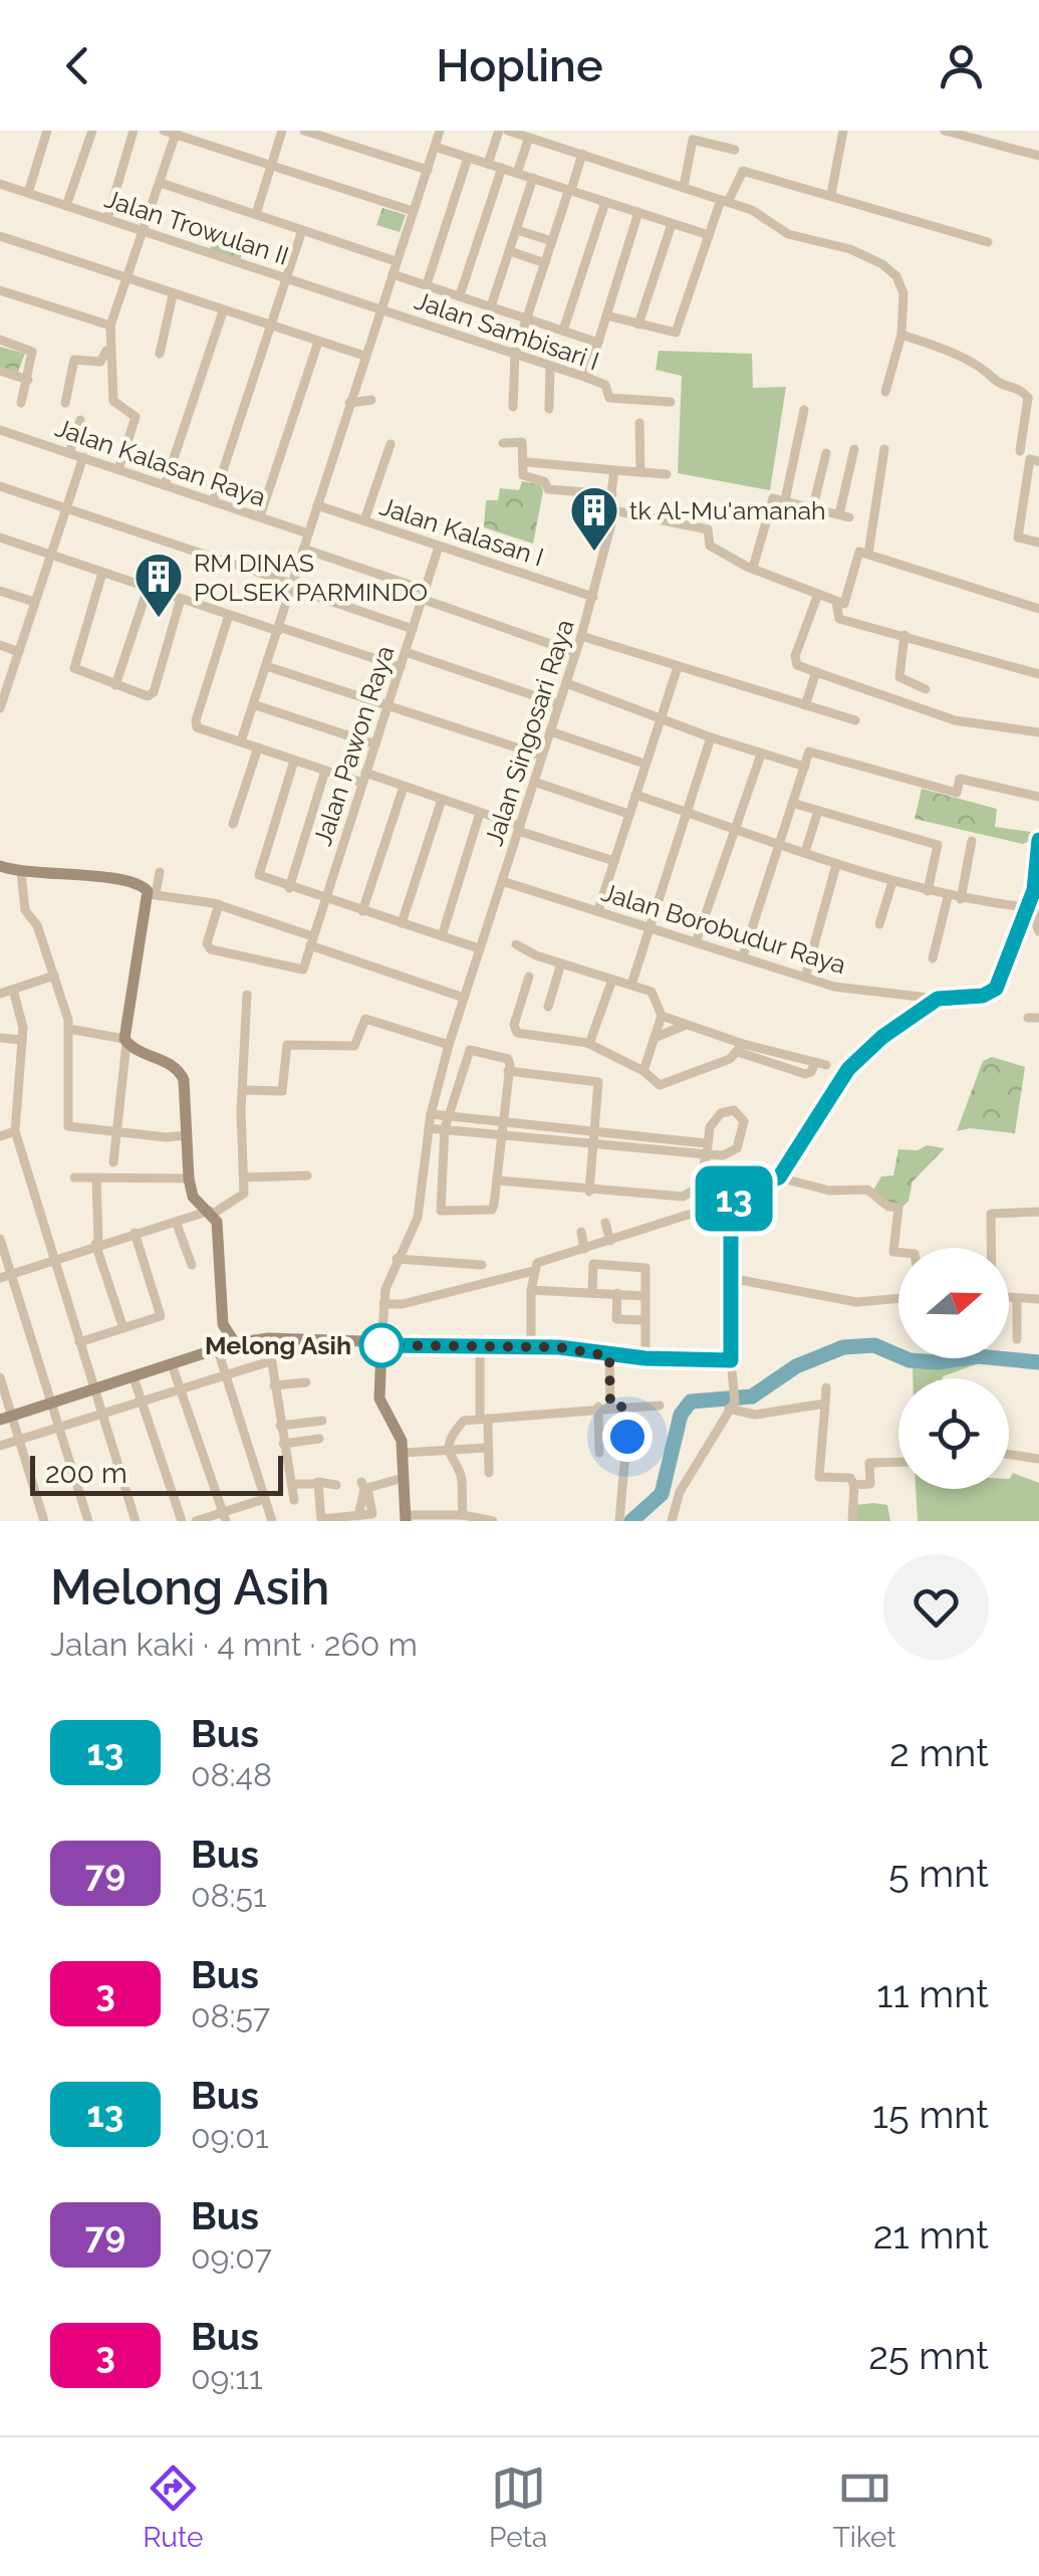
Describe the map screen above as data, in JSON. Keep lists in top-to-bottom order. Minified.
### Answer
{"streets":{"street":["Jalan Trowulan II","Jalan Sambisari I","Jalan Kalasan Raya","Jalan Kalasan I","Jalan Singosari Raya","Jalan Pawon Raya","Jalan Borobudur Raya"]},"crossings":[["Jalan Trowulan II","Jalan Sambisari I"],["Jalan Kalasan I","Jalan Singosari Raya"],["Jalan Kalasan I","Jalan Pawon Raya"],["Jalan Singosari Raya","Jalan Borobudur Raya"]],"places":{"building":["tk Al-Mu'amanah","RM DINAS POLSEK PARMINDO"],"other":["Melong Asih"]},"lines":["bus line 13"],"scale_bar":"200 m","north":"right","page":{"header":"Hopline","on_map":"13","scale":"200 m","heading":["Melong Asih","Jalan kaki · 4 mnt · 260 m"],"list":[{"mark":"13","name":"Bus","note":"08:48","value":"2 mnt"},{"mark":"79","name":"Bus","note":"08:51","value":"5 mnt"},{"mark":"3","name":"Bus","note":"08:57","value":"11 mnt"},{"mark":"13","name":"Bus","note":"09:01","value":"15 mnt"},{"mark":"79","name":"Bus","note":"09:07","value":"21 mnt"},{"mark":"3","name":"Bus","note":"09:11","value":"25 mnt"}],"tabs":["Rute","Peta","Tiket"]}}
